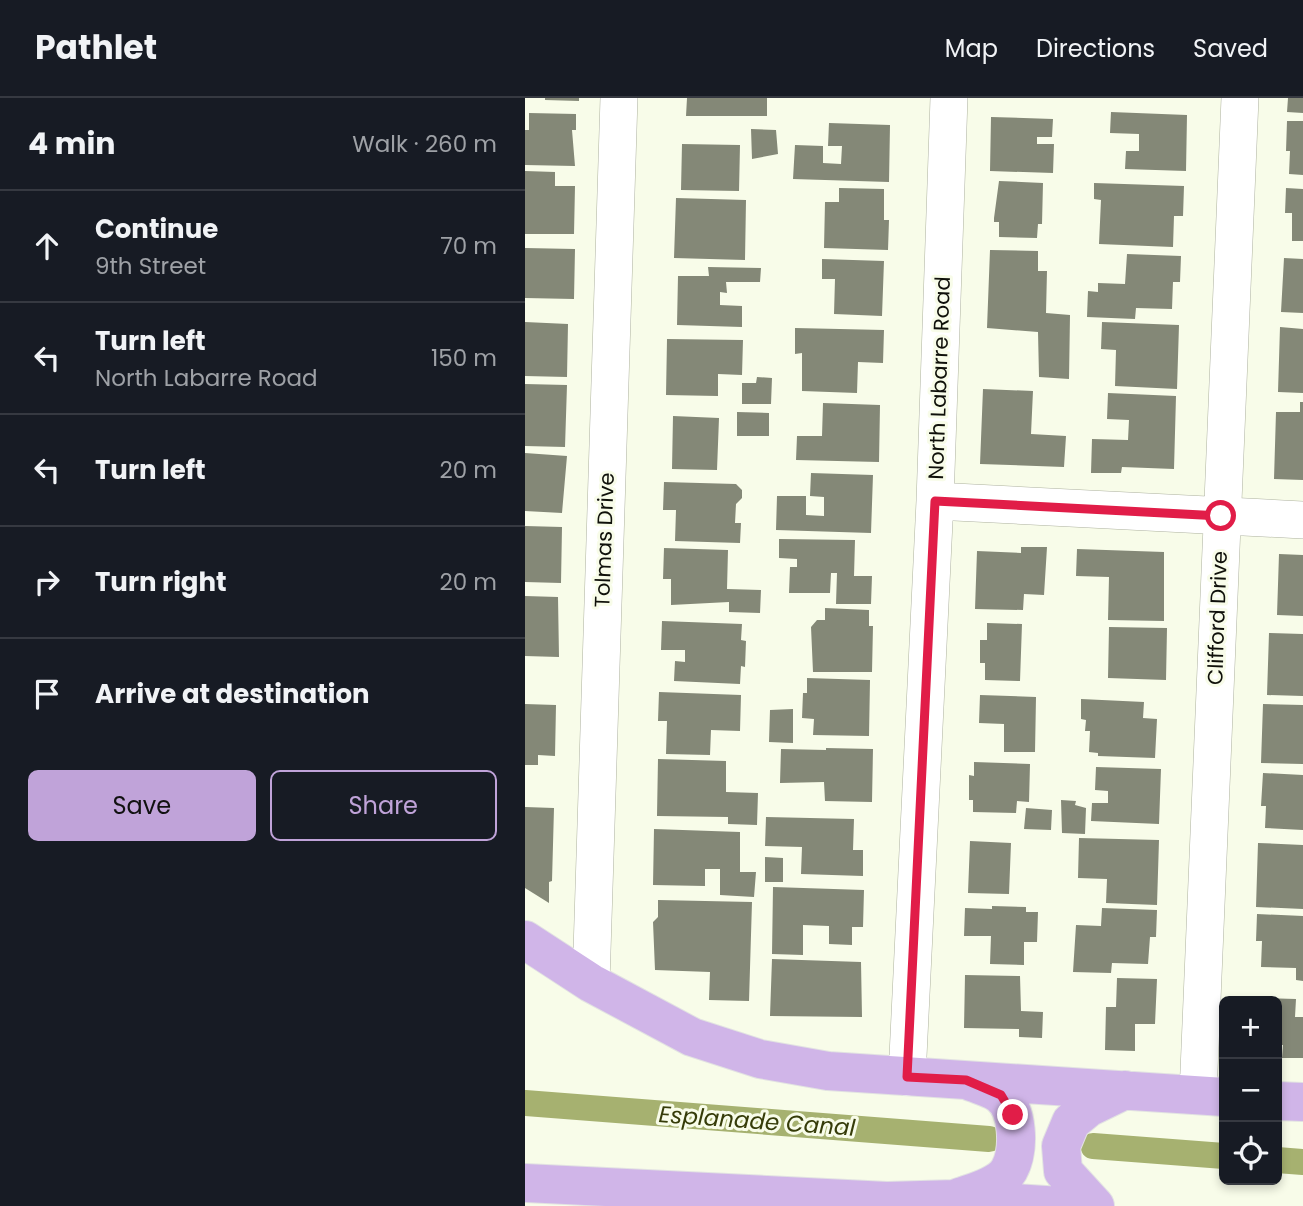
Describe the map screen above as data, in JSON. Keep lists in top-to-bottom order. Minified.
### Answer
{"streets":{"street":["North Labarre Road","Tolmas Drive","Clifford Drive"]},"water":["Esplanade Canal"],"page":{"header":"Pathlet","nav":["Map","Directions","Saved"],"heading":["4 min","Walk · 260 m"],"list":[["Continue","9th Street","70 m"],["Turn left","North Labarre Road","150 m"],["Turn left","20 m"],["Turn right","20 m"],"Arrive at destination"],"buttons":["Save","Share"],"map_buttons":["+","−"]}}
